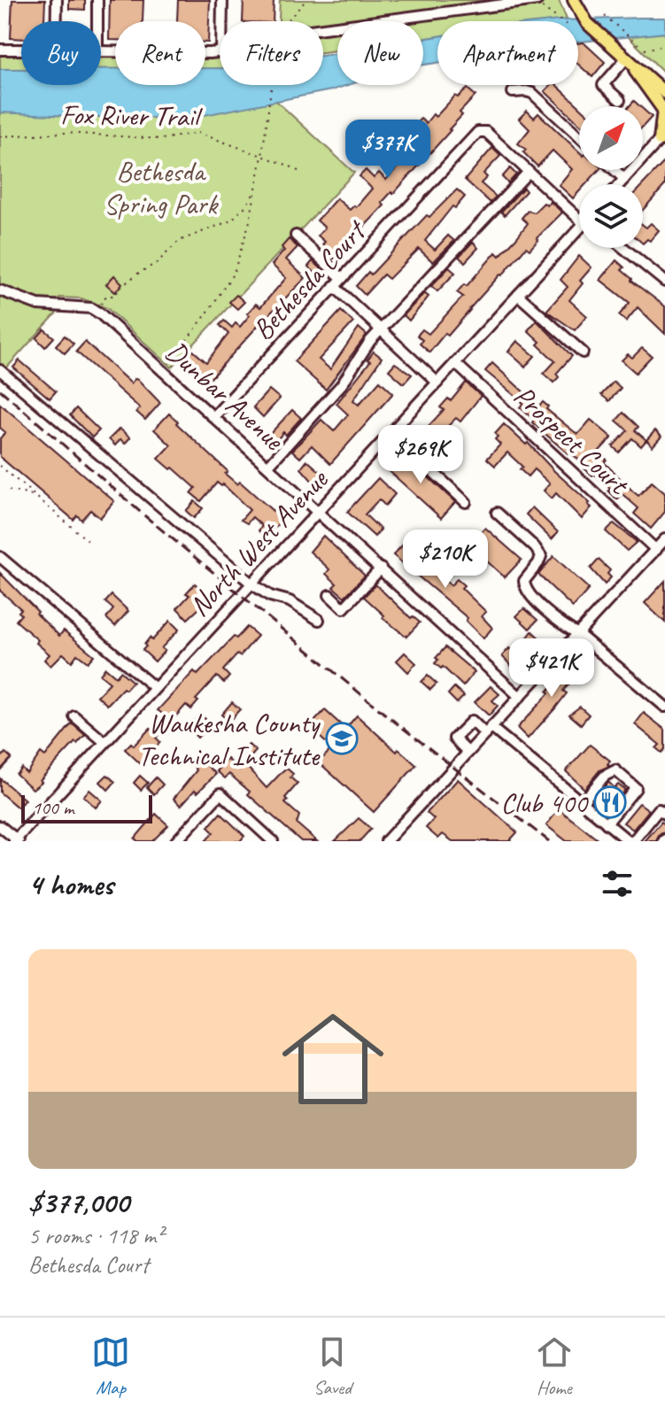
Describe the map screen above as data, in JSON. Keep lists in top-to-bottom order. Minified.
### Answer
{"streets":{"street":["Bethesda Court","Dunbar Avenue","Prospect Court","North West Avenue"],"path":["Fox River Trail"]},"crossings":[["Bethesda Court","Dunbar Avenue"],["Dunbar Avenue","North West Avenue"],["Prospect Court","North West Avenue"]],"parks":["Bethesda Spring Park"],"places":{"school or university":["Waukesha County Technical Institute"],"restaurant":["Club 400"]},"scale_bar":"100 m","north":"top right","page":{"chip":["Buy","Rent","Filters","New","Apartment"],"price":["$377K","$269K","$210K","$421K"],"scale":"100 m","heading":"4 homes","list":[{"name":"$377,000","note":"5 rooms · 118 m² · Bethesda Court"}],"tabs":["Map","Saved","Home"]}}
